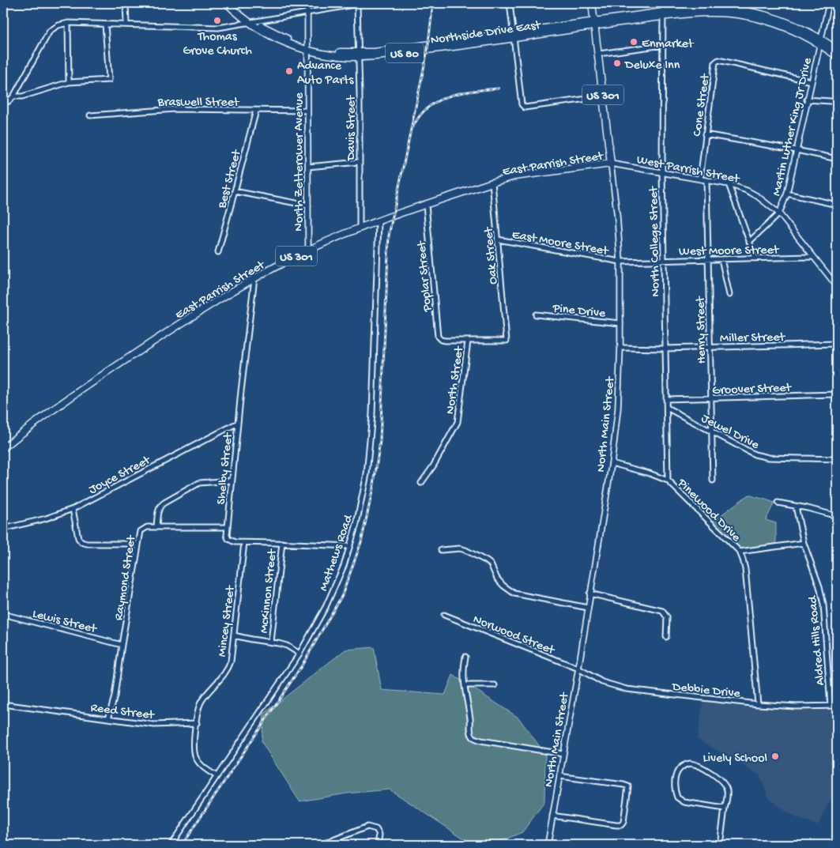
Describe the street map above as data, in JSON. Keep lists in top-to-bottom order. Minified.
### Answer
{"streets":{"main road":["Northside Drive East","US 80","US 301","East Parrish Street","North Main Street"],"street":["Braswell Street","Cone Street","Martin Luther King Jr Drive","Davis Street","North Zetterower Avenue","West Parrish Street","Best Street","East Moore Street","North College Street","West Moore Street","Oak Street","Poplar Street","Pine Drive","Henry Street","Miller Street","North Street","Groover Street","Jewel Drive","Shelby Street","Joyce Street","Pinewood Drive","Mathews Road","Raymond Street","McKinnon Street","Lewis Street","Mincey Street","Norwood Street","Aldred Hills Road","Debbie Drive","Reed Street"]},"crossings":[["Northside Drive East","Martin Luther King Jr Drive"],["Northside Drive East","Davis Street"],["Northside Drive East","North Zetterower Avenue"],["Northside Drive East","North College Street"],["Northside Drive East","North Main Street"],["Braswell Street","North Zetterower Avenue"],["Braswell Street","Best Street"],["Cone Street","Martin Luther King Jr Drive"],["Cone Street","West Parrish Street"],["Martin Luther King Jr Drive","West Parrish Street"],["Davis Street","East Parrish Street"],["North Zetterower Avenue","East Parrish Street"],["East Parrish Street","West Parrish Street"],["East Parrish Street","Oak Street"],["East Parrish Street","Poplar Street"],["East Parrish Street","North Main Street"],["East Parrish Street","Shelby Street"],["East Parrish Street","Mathews Road"],["West Parrish Street","North College Street"],["West Parrish Street","West Moore Street"],["West Parrish Street","Henry Street"],["West Parrish Street","North Main Street"],["East Moore Street","West Moore Street"],["East Moore Street","Oak Street"],["East Moore Street","North Main Street"],["North College Street","West Moore Street"],["North College Street","Miller Street"],["North College Street","Groover Street"],["North College Street","Jewel Drive"],["North College Street","Pinewood Drive"],["West Moore Street","Henry Street"],["West Moore Street","North Main Street"],["Oak Street","Poplar Street"],["Oak Street","North Street"],["Poplar Street","North Street"],["Pine Drive","North Main Street"],["Henry Street","Miller Street"],["Henry Street","Groover Street"],["Henry Street","Jewel Drive"],["Miller Street","North Main Street"],["North Main Street","Pinewood Drive"],["North Main Street","Norwood Street"],["North Main Street","Debbie Drive"],["Shelby Street","Joyce Street"],["Pinewood Drive","Debbie Drive"],["Mathews Road","Mincey Street"],["Raymond Street","Lewis Street"],["Raymond Street","Reed Street"],["Mincey Street","Reed Street"],["Norwood Street","Debbie Drive"],["Aldred Hills Road","Debbie Drive"]],"places":["Thomas Grove Church","Enmarket","Deluxe Inn","Advance Auto Parts","Lively School"]}
